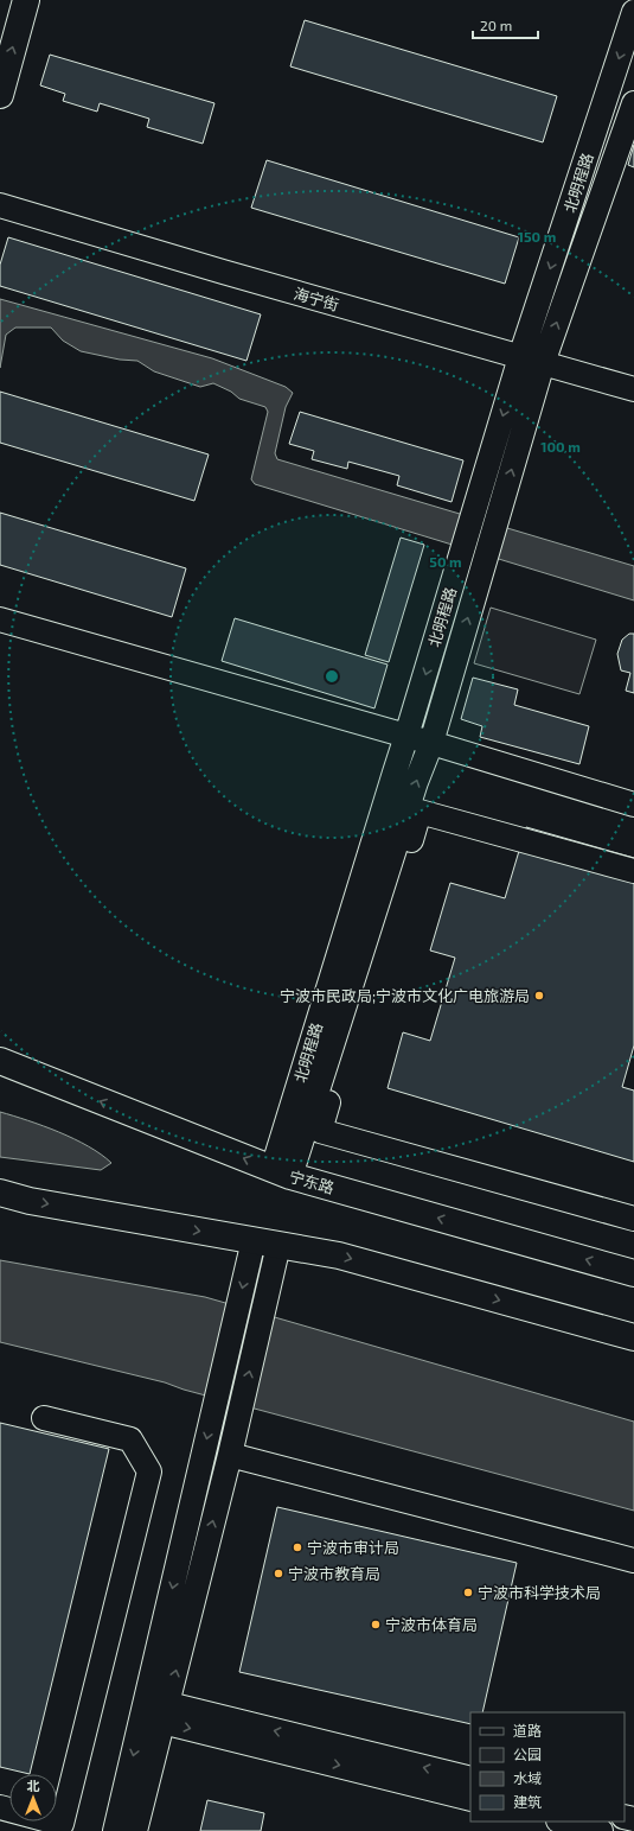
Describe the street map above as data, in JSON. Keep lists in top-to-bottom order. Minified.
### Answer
{"streets":{"main road":["宁东路"],"street":["北明程路","海宁街"]},"crossings":[["北明程路","海宁街"],["北明程路","宁东路"]],"places":["宁波市民政局;宁波市文化广电旅游局","宁波市审计局","宁波市教育局","宁波市科学技术局","宁波市体育局"],"legend":["道路","公园","水域","建筑"],"scale_bar":"20 m","north":"top","rings":["150 m","100 m","50 m"]}
